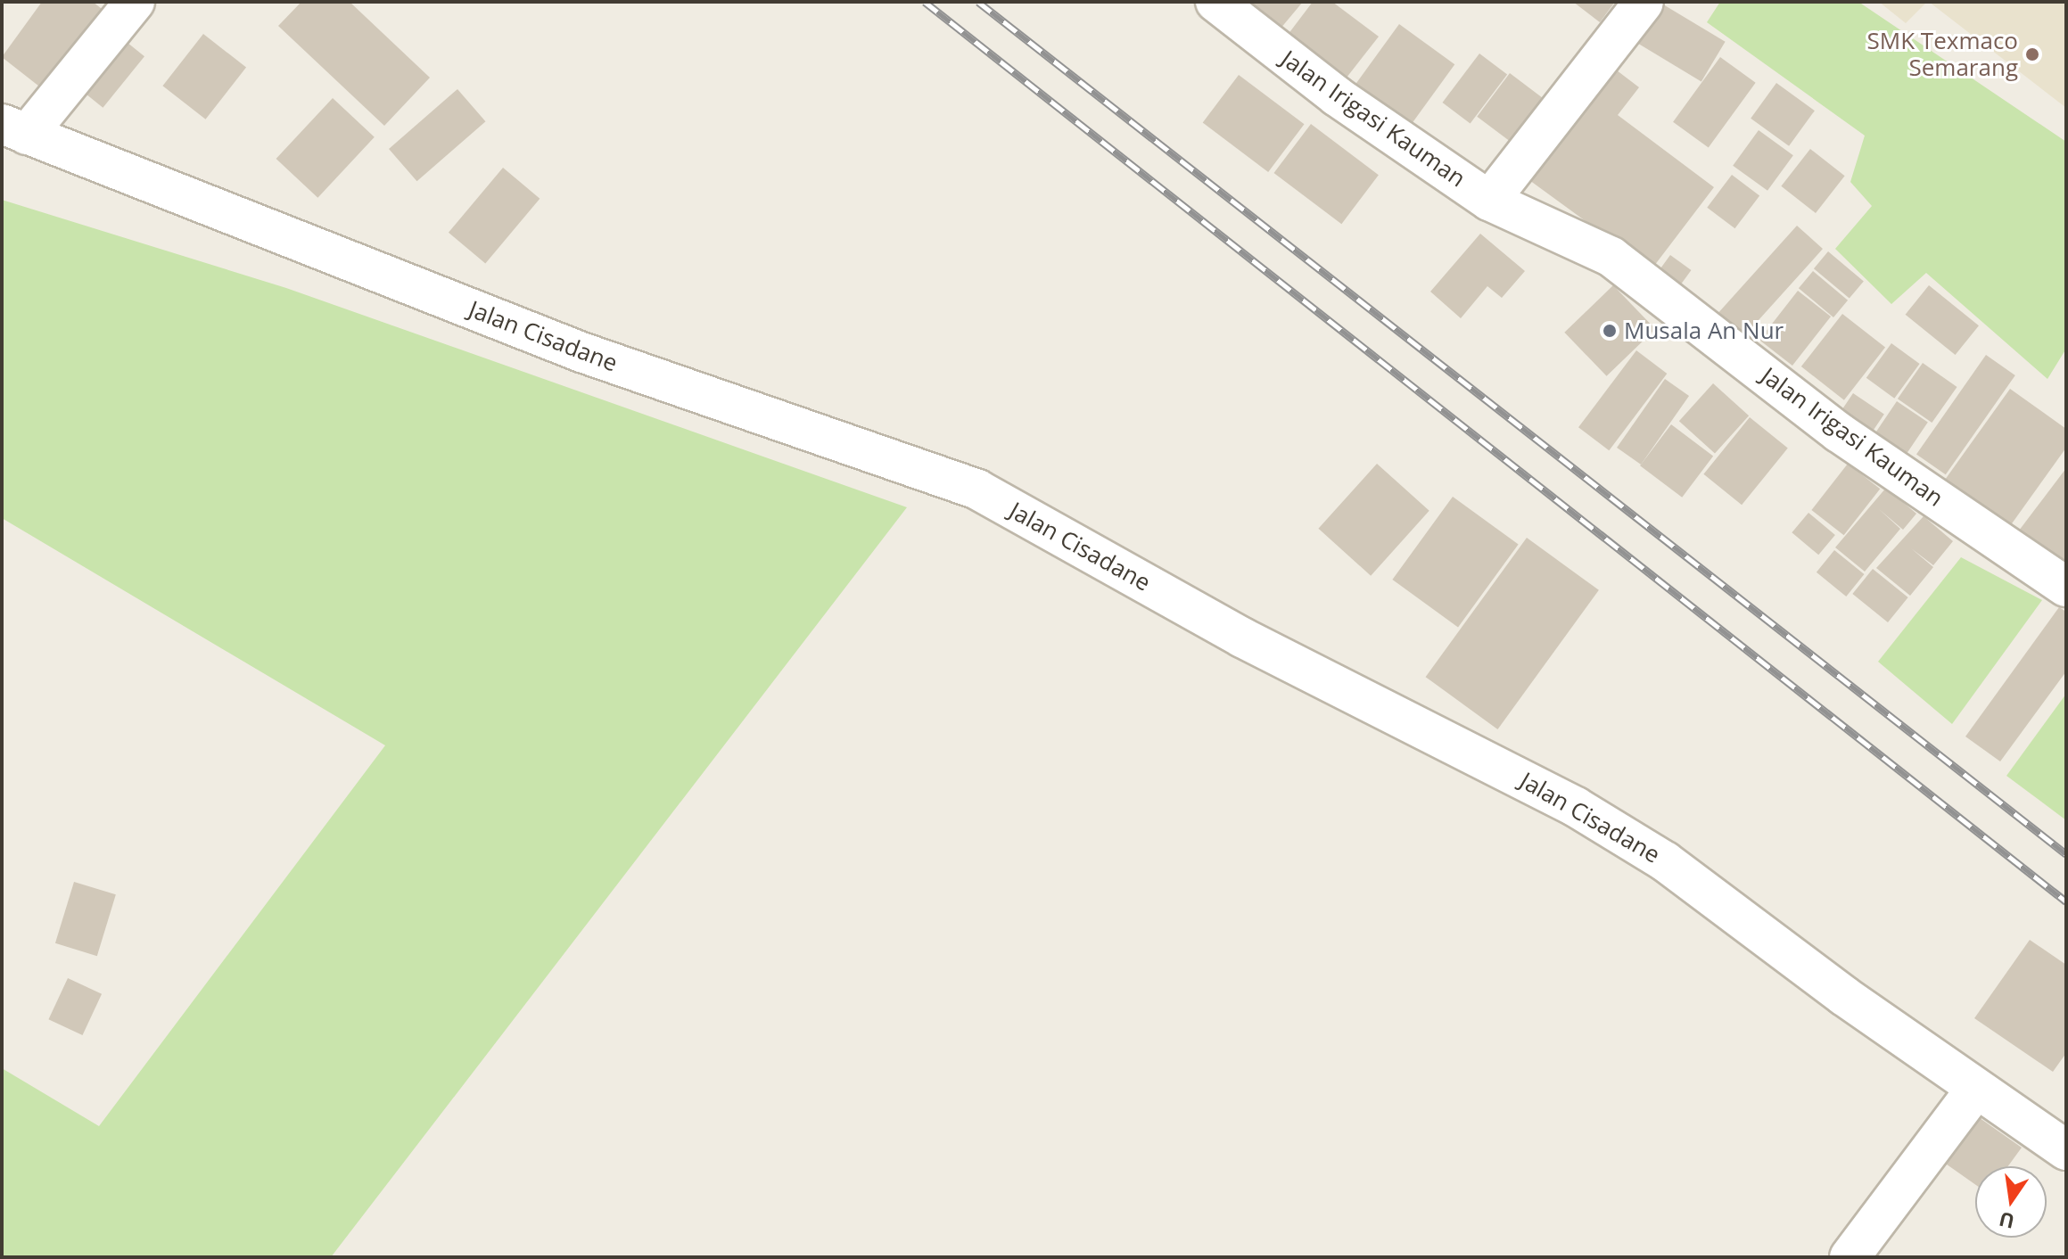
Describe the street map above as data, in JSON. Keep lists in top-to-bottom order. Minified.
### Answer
{"streets":{"street":["Jalan Irigasi Kauman","Jalan Cisadane"]},"places":["SMK Texmaco Semarang","Musala An Nur"],"north":"bottom"}
